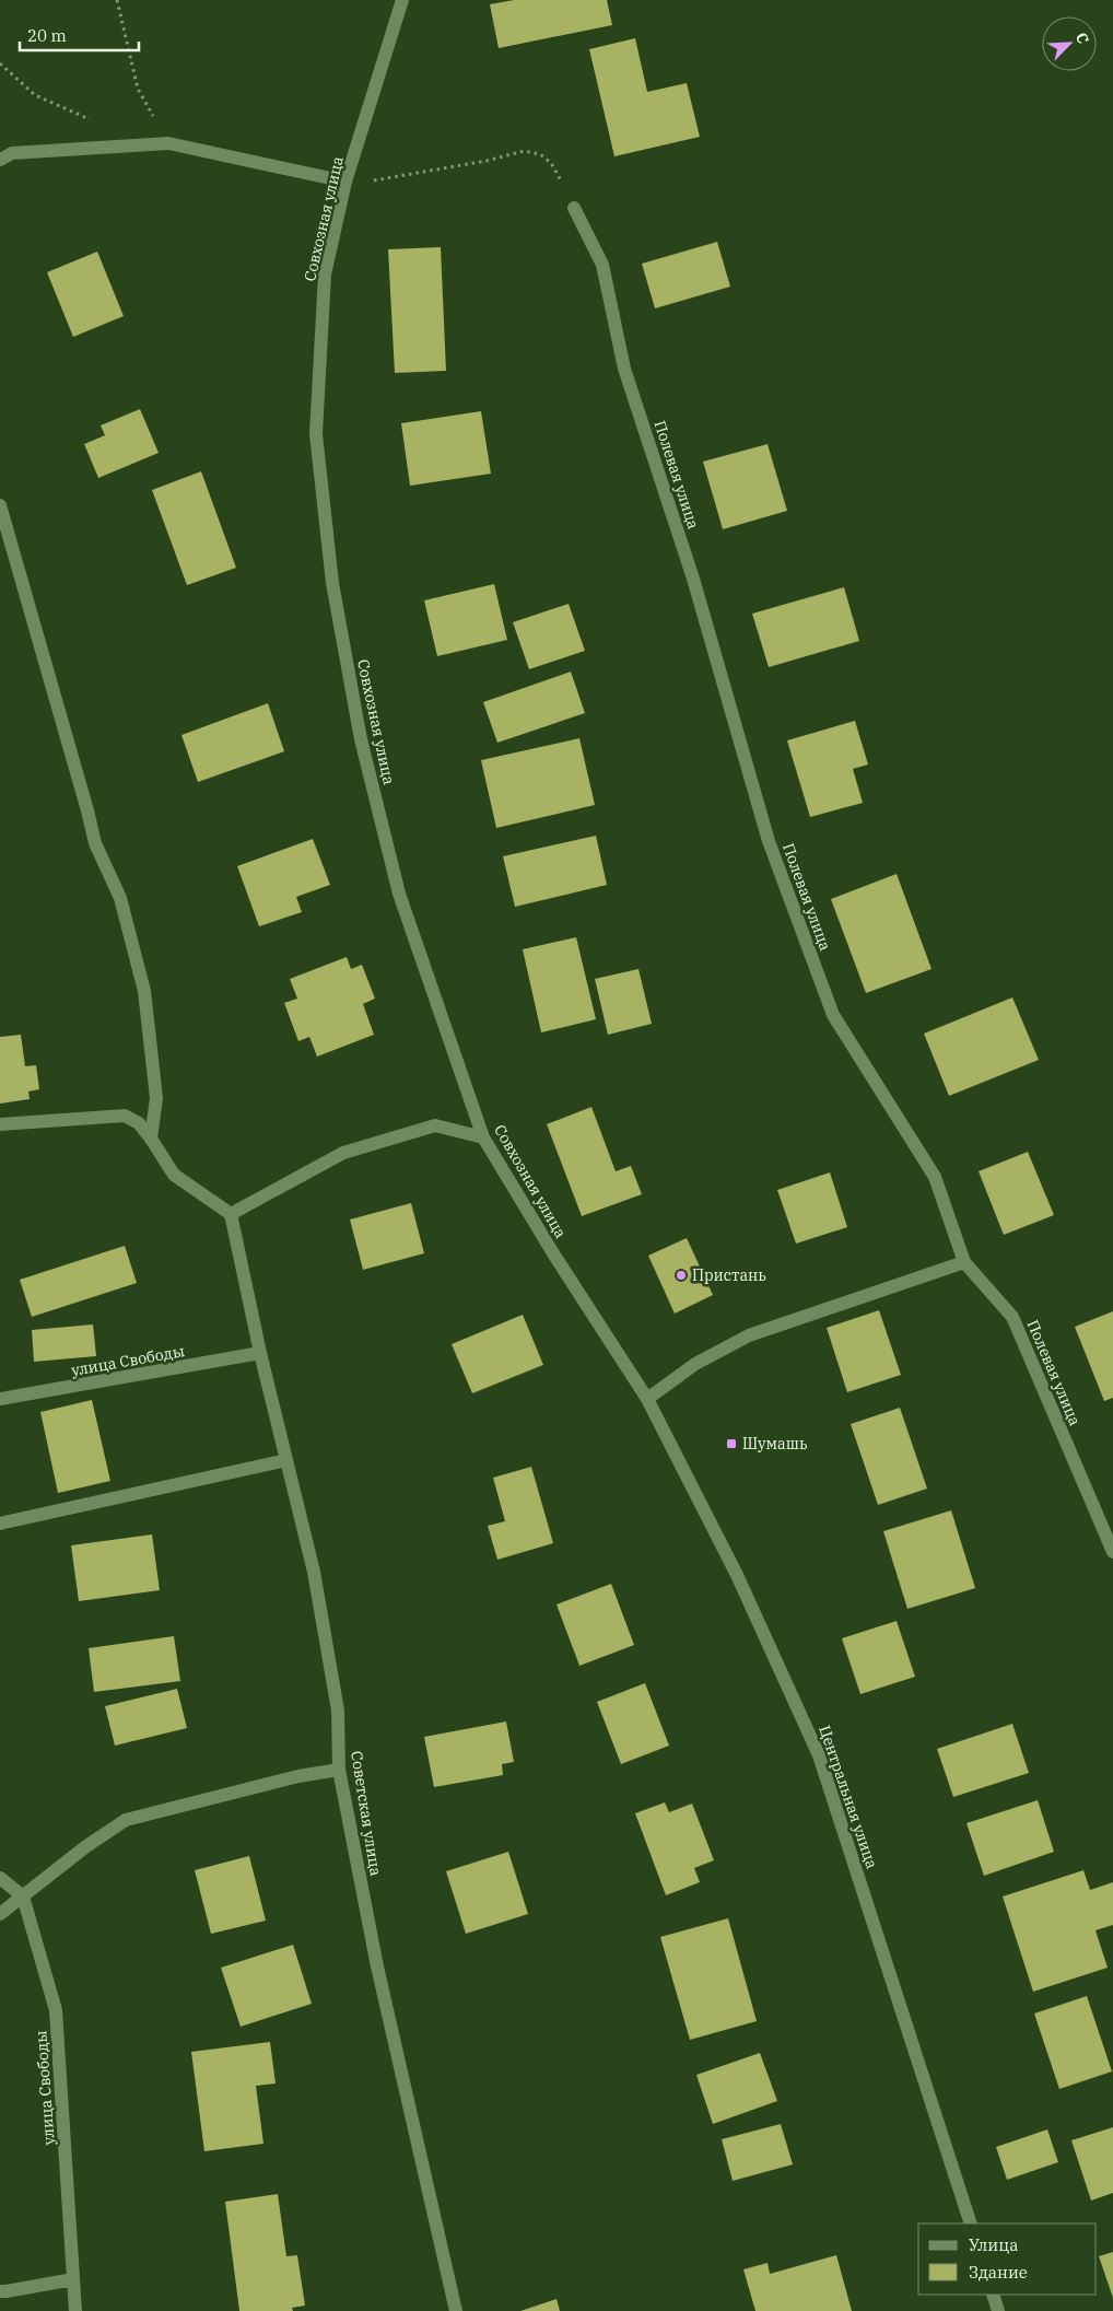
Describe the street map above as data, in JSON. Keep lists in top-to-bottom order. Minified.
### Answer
{"streets":{"street":["Совхозная улица","Полевая улица","улица Свободы","Центральная улица","Советская улица"]},"crossings":[["Совхозная улица","Центральная улица"],["улица Свободы","Советская улица"]],"places":{"other":["Пристань"],"transit":["Шумашь"]},"legend":["Улица","Здание"],"scale_bar":"20 m","north":"top right"}
